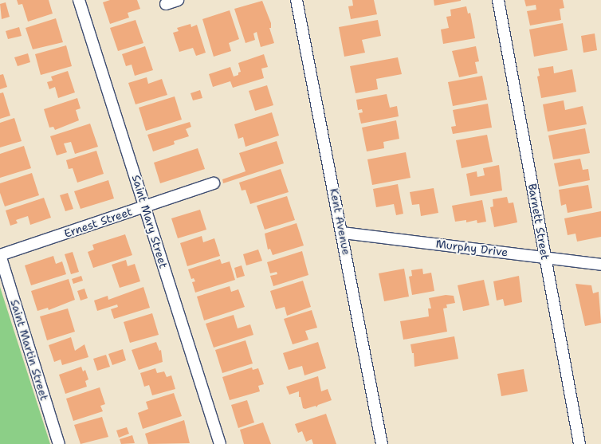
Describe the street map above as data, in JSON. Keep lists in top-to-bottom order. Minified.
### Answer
{"streets":{"street":["Saint Mary Street","Kent Avenue","Barnett Street","Ernest Street","Murphy Drive","Saint Martin Street"]},"crossings":[["Saint Mary Street","Ernest Street"],["Kent Avenue","Murphy Drive"],["Barnett Street","Murphy Drive"],["Ernest Street","Saint Martin Street"]]}
